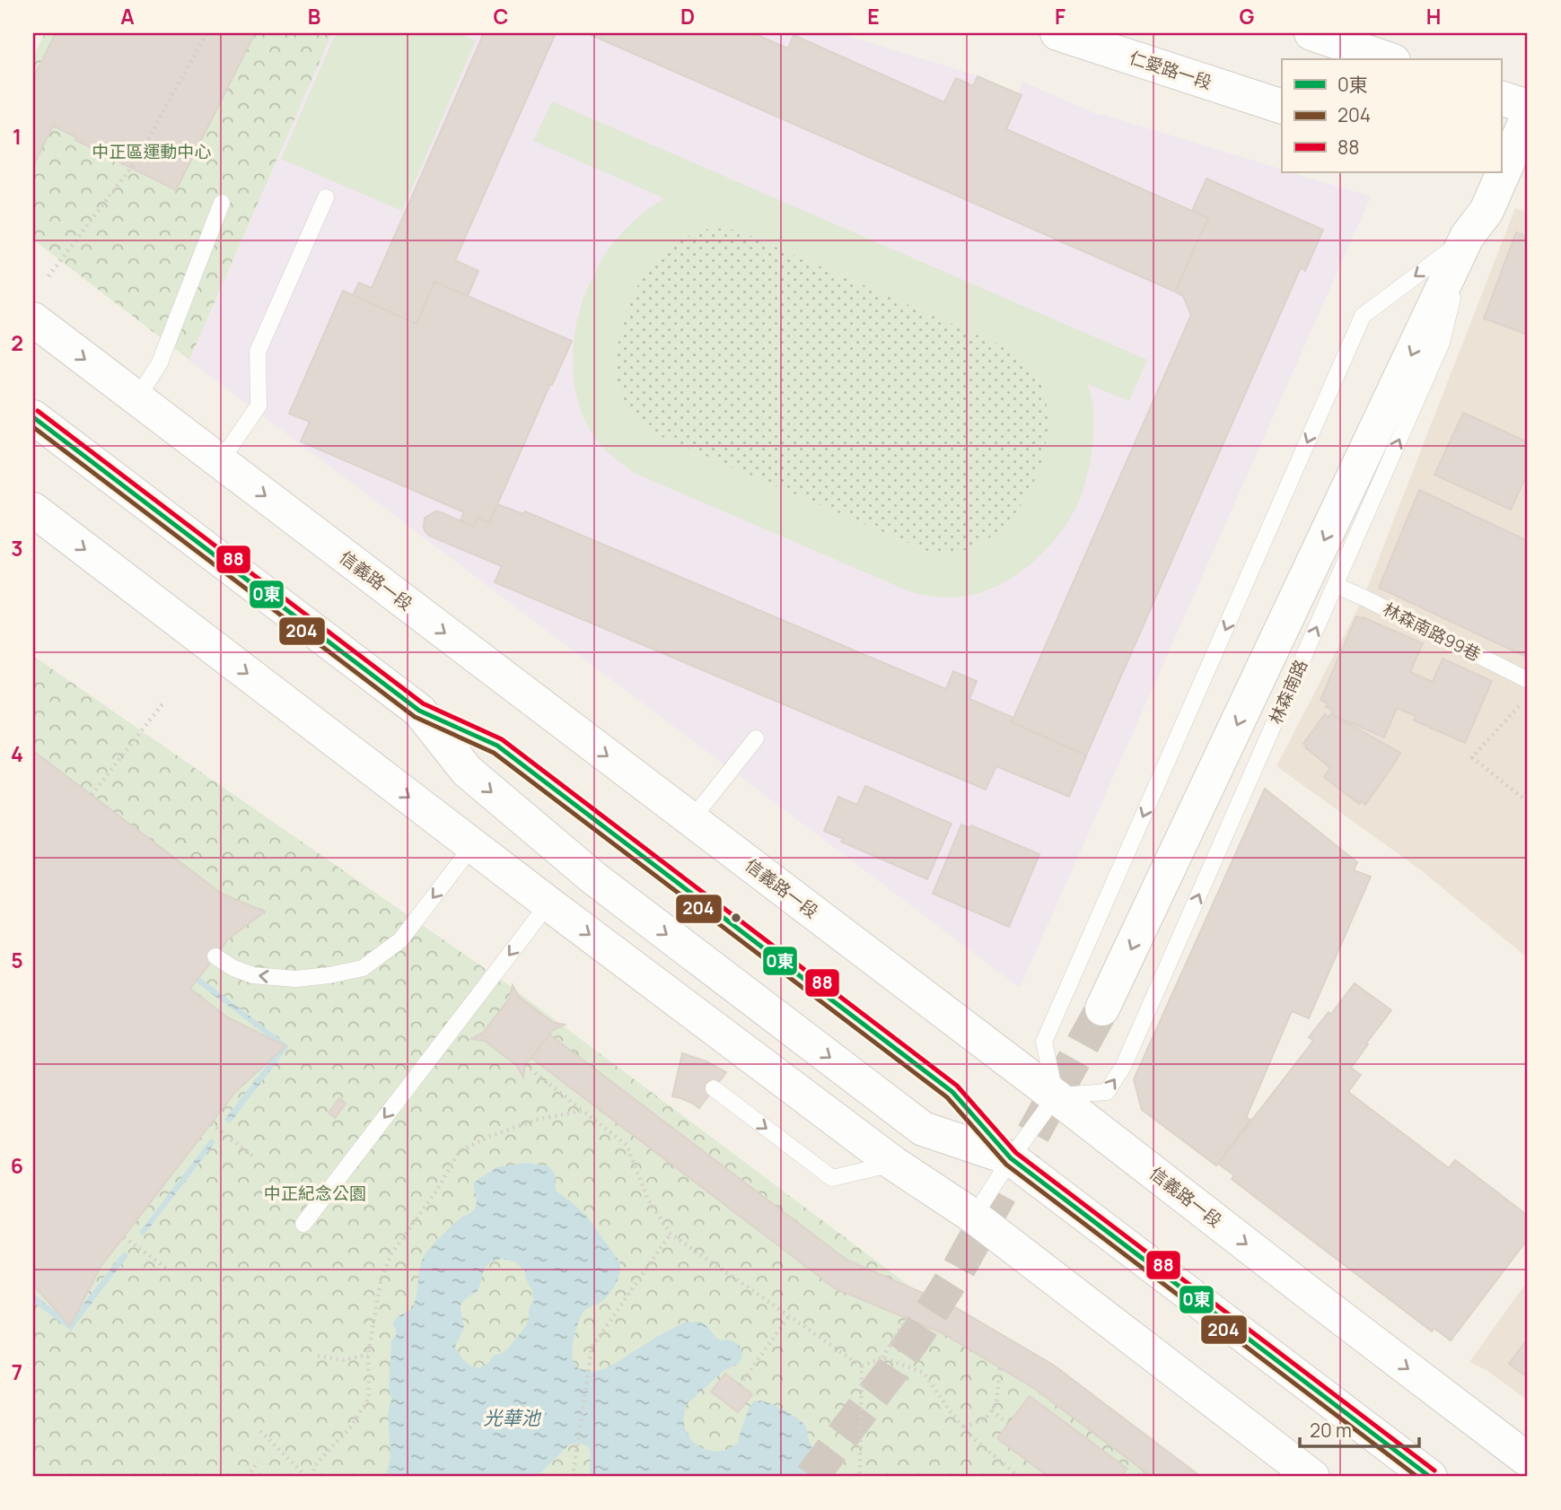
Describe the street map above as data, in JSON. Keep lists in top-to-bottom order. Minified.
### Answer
{"streets":{"main road":["仁愛路一段","信義路一段","林森南路"],"lane":["林森南路99巷"]},"crossings":[["信義路一段","林森南路"],["林森南路99巷","林森南路"]],"water":["光華池"],"parks":["中正區運動中心","中正紀念公園"],"lines":["transit line 88","transit line 0東","transit line 204"],"legend":["0東","204","88"],"scale_bar":"20 m","grid":{"columns":["A","B","C","D","E","F","G","H"],"rows":["1","2","3","4","5","6","7"]}}
